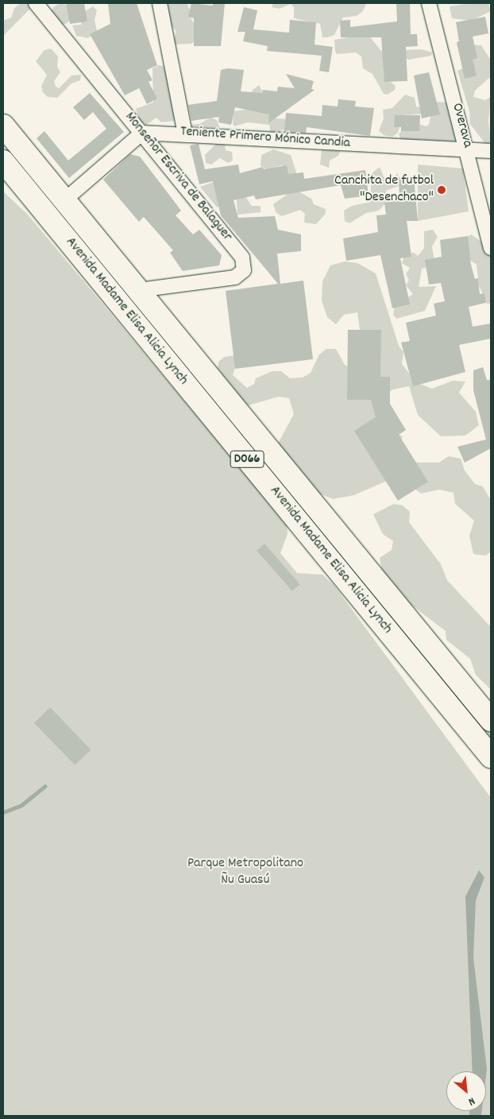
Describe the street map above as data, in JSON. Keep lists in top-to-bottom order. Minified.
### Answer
{"streets":{"highway":["Avenida Madame Elisa Alicia Lynch","D066"],"street":["Overava","Teniente Primero Mónico Candia","Monseñor Escriva de Balaguer"]},"crossings":[["Overava","Teniente Primero Mónico Candia"],["Teniente Primero Mónico Candia","Monseñor Escriva de Balaguer"],["Monseñor Escriva de Balaguer","Avenida Madame Elisa Alicia Lynch"]],"parks":["Parque Metropolitano Ñu Guasú"],"places":["Canchita de futbol \"Desenchaco\""],"north":"bottom right"}
